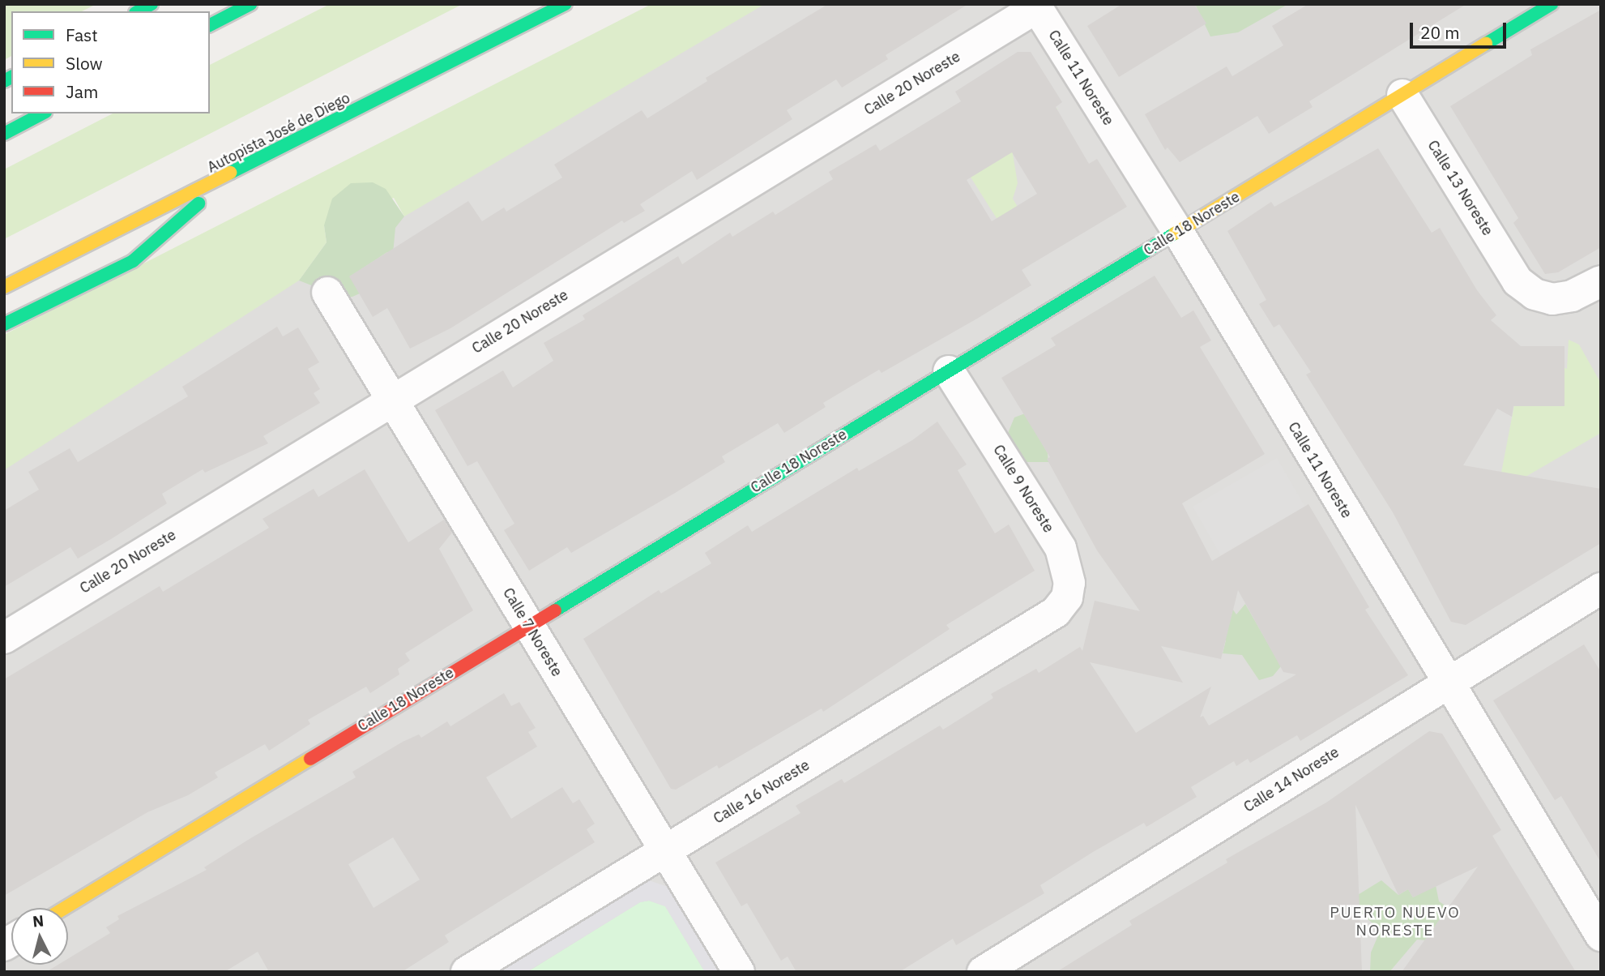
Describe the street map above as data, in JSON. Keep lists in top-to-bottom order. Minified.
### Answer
{"streets":{"main road":["Autopista José de Diego","Calle 18 Noreste"],"street":["Calle 11 Noreste","Calle 20 Noreste","Calle 13 Noreste","Calle 9 Noreste","Calle 7 Noreste","Calle 14 Noreste","Calle 16 Noreste"]},"crossings":[["Calle 11 Noreste","Calle 20 Noreste"],["Calle 11 Noreste","Calle 18 Noreste"],["Calle 11 Noreste","Calle 14 Noreste"],["Calle 20 Noreste","Calle 7 Noreste"],["Calle 13 Noreste","Calle 18 Noreste"],["Calle 18 Noreste","Calle 9 Noreste"],["Calle 18 Noreste","Calle 7 Noreste"],["Calle 9 Noreste","Calle 16 Noreste"],["Calle 7 Noreste","Calle 16 Noreste"]],"districts":["PUERTO NUEVO NORESTE"],"legend":["Fast","Slow","Jam"],"scale_bar":"20 m","north":"top"}
